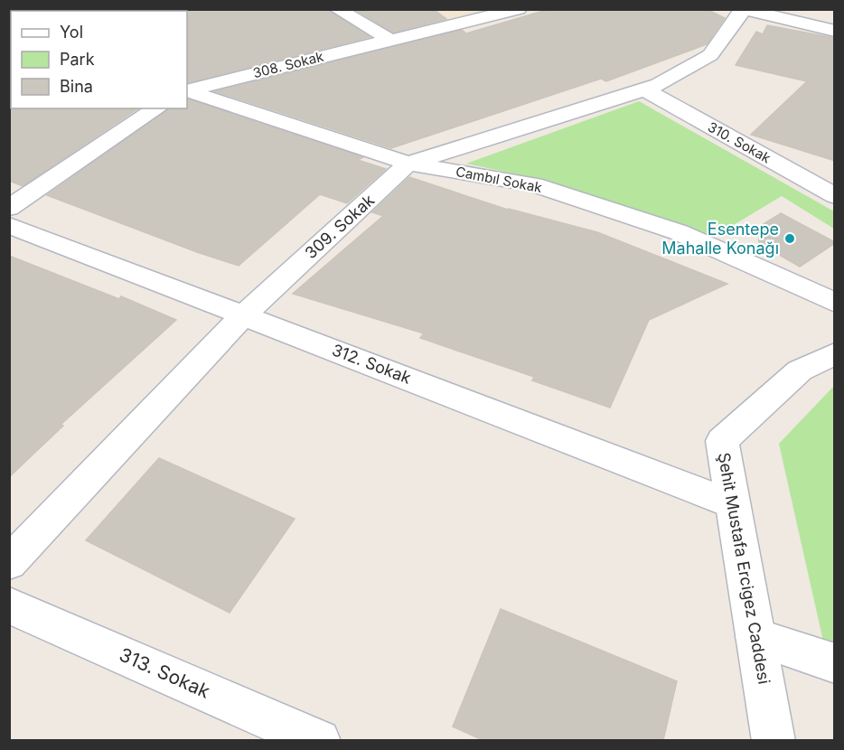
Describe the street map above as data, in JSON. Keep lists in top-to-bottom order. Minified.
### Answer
{"streets":{"street":["308. Sokak","310. Sokak","Cambıl Sokak","309. Sokak","312. Sokak","Şehit Mustafa Ercigez Caddesi","313. Sokak"]},"crossings":[["310. Sokak","309. Sokak"],["Cambıl Sokak","309. Sokak"],["309. Sokak","312. Sokak"],["312. Sokak","Şehit Mustafa Ercigez Caddesi"]],"places":["Esentepe Mahalle Konağı"],"legend":["Yol","Park","Bina"]}
